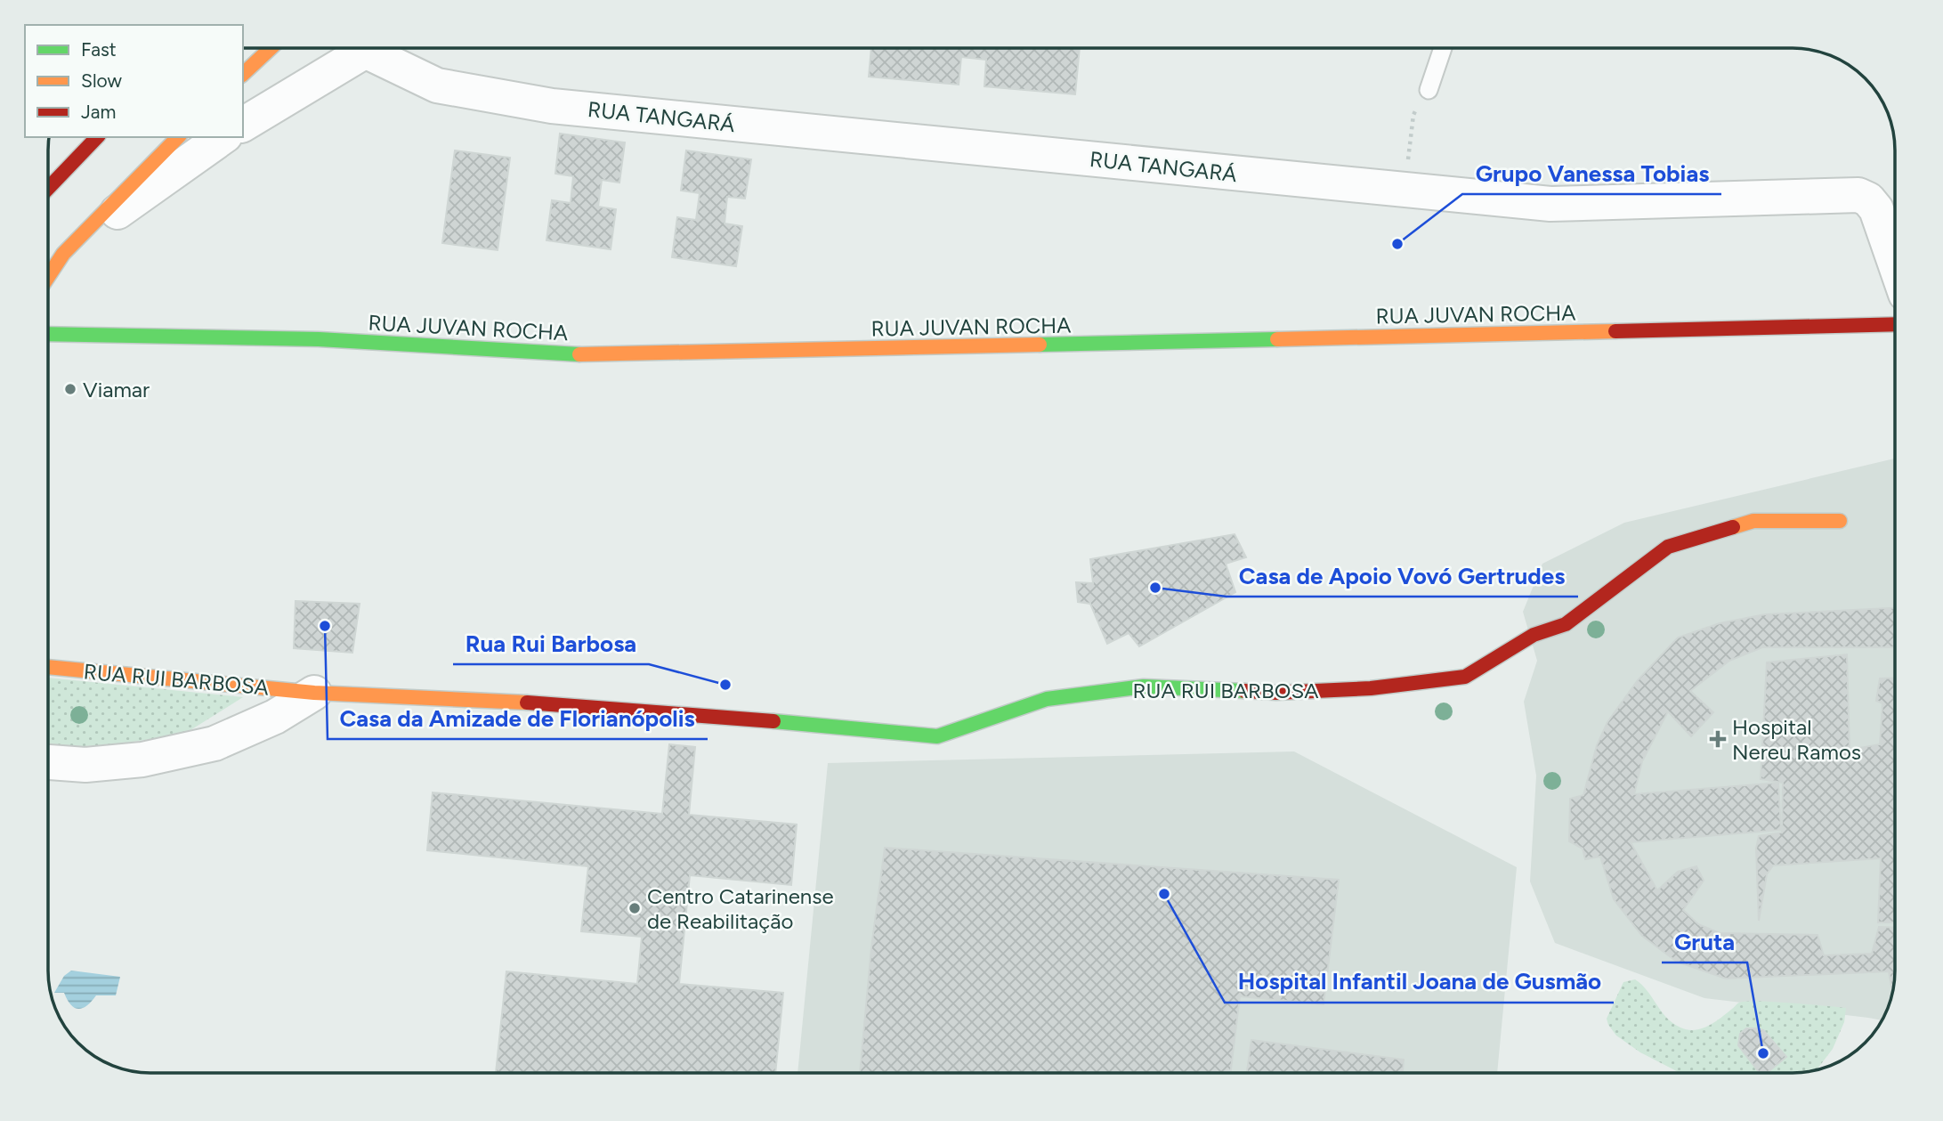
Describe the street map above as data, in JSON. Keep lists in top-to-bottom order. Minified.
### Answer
{"streets":{"street":["RUA TANGARÁ","RUA JUVAN ROCHA","RUA RUI BARBOSA"]},"places":{"other":["Grupo Vanessa Tobias","Viamar","Casa de Apoio Vovó Gertrudes","Casa da Amizade de Florianópolis","Rua Rui Barbosa","Hospital Infantil Joana de Gusmão","Centro Catarinense de Reabilitação","Gruta"],"health":["Hospital Nereu Ramos"]},"legend":["Fast","Slow","Jam"]}
